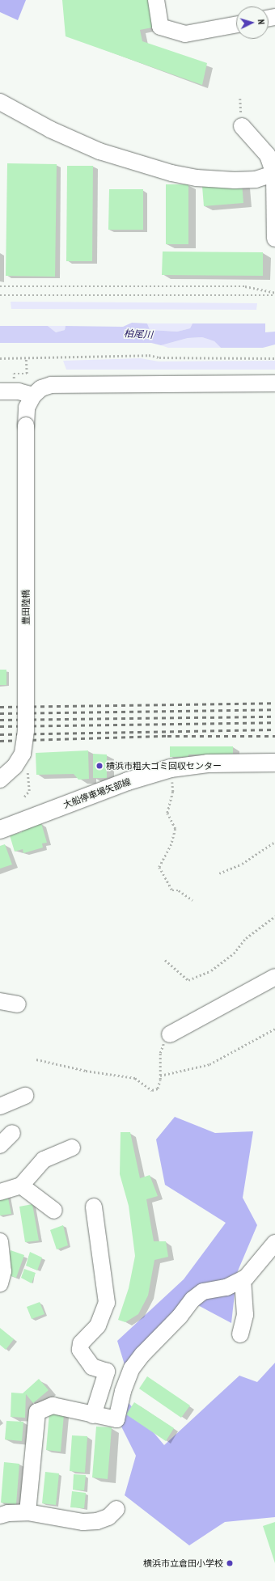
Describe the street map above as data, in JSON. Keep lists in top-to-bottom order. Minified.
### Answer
{"streets":{"main road":["大船停車場矢部線"],"street":["豊田陸橋"]},"water":["柏尾川"],"places":["横浜市粗大ゴミ回収センター","横浜市立倉田小学校"],"north":"right"}
